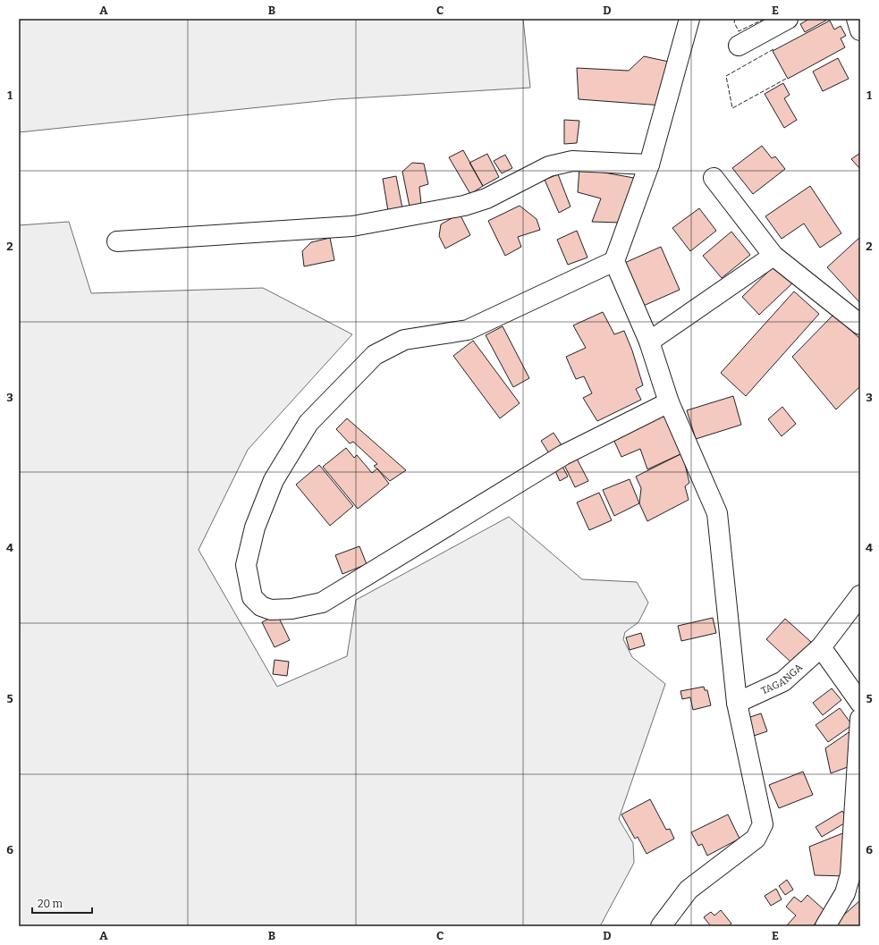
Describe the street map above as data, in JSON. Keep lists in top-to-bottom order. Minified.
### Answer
{"streets":{"street":["TAGANGA"]},"scale_bar":"20 m","grid":{"columns":["A","B","C","D","E"],"rows":["1","2","3","4","5","6"]}}
